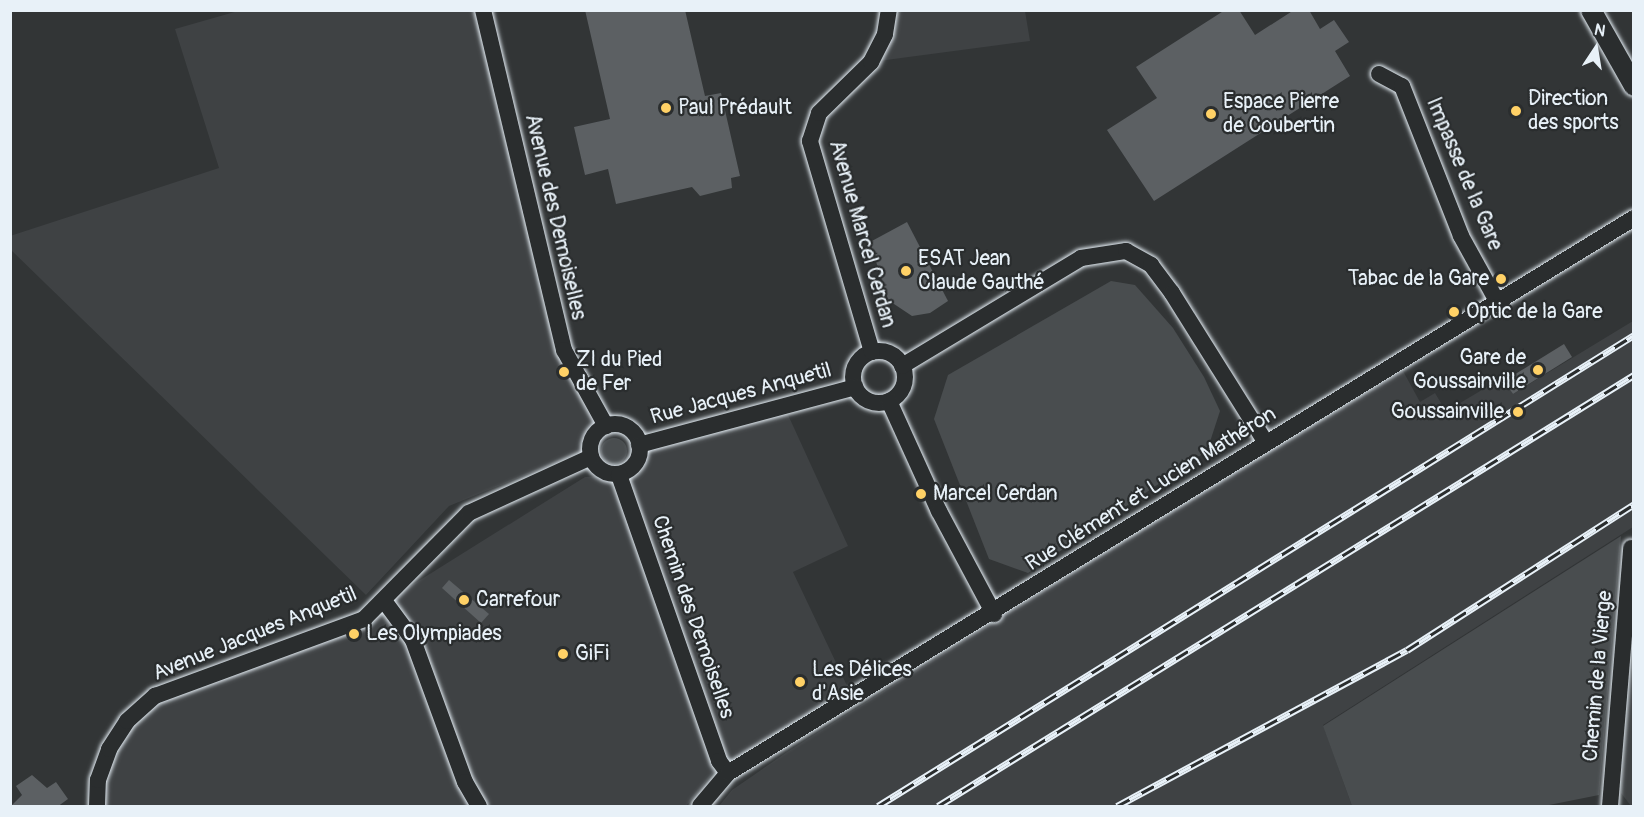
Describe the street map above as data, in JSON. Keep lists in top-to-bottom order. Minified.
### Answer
{"streets":{"street":["Impasse de la Gare","Avenue des Demoiselles","Avenue Marcel Cerdan","Rue Jacques Anquetil","Rue Clément et Lucien Mathéron","Chemin des Demoiselles","Avenue Jacques Anquetil","Chemin de la Vierge"]},"crossings":[["Impasse de la Gare","Rue Clément et Lucien Mathéron"],["Avenue des Demoiselles","Rue Jacques Anquetil"],["Avenue des Demoiselles","Chemin des Demoiselles"],["Avenue des Demoiselles","Avenue Jacques Anquetil"],["Avenue Marcel Cerdan","Rue Jacques Anquetil"],["Rue Jacques Anquetil","Chemin des Demoiselles"],["Rue Jacques Anquetil","Avenue Jacques Anquetil"],["Rue Clément et Lucien Mathéron","Chemin des Demoiselles"],["Chemin des Demoiselles","Avenue Jacques Anquetil"]],"places":["Paul Prédault","Direction des sports","Espace Pierre de Coubertin","ESAT Jean Claude Gauthé","Tabac de la Gare","Optic de la Gare","Gare de Goussainville","ZI du Pied de Fer","Goussainville","Marcel Cerdan","Carrefour","Les Olympiades","GiFi","Les Délices d'Asie"],"north":"top"}
